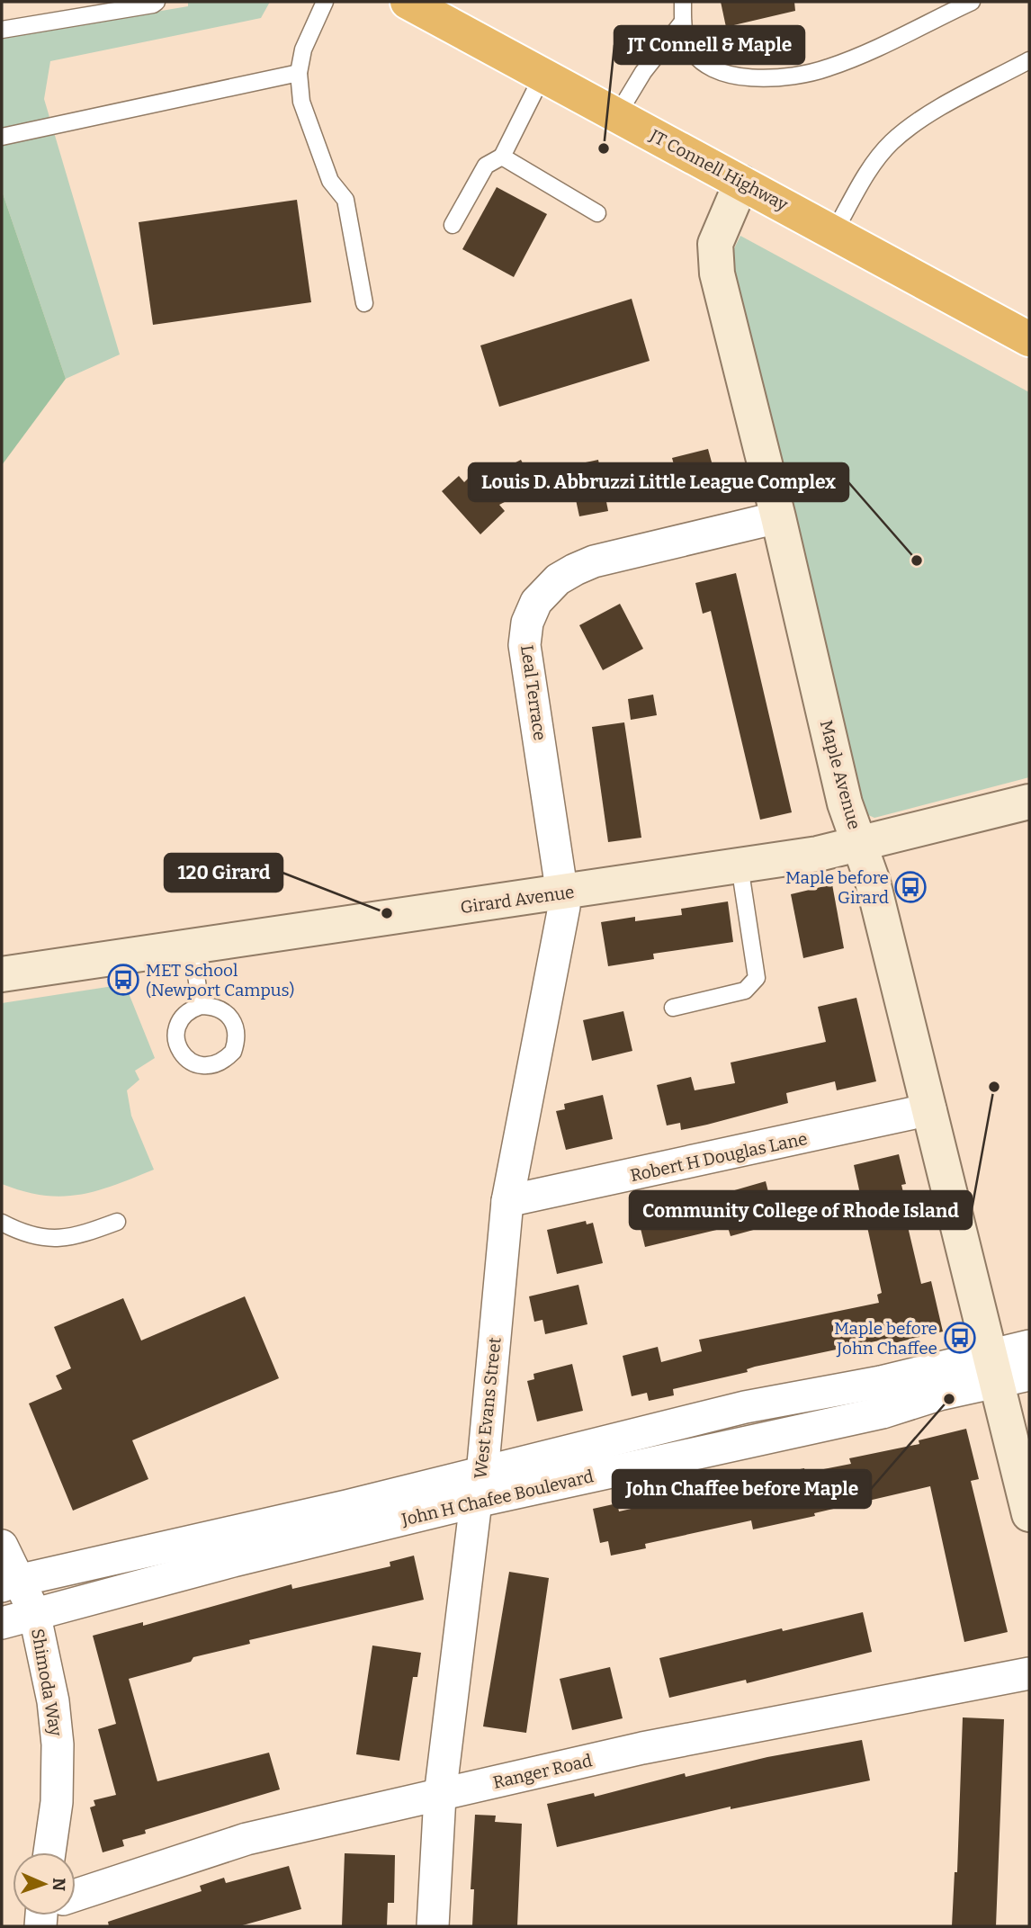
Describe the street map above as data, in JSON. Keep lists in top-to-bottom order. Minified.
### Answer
{"streets":{"highway":["JT Connell Highway"],"street":["Leal Terrace","Maple Avenue","Girard Avenue","Robert H Douglas Lane","West Evans Street","John H Chafee Boulevard","Shimoda Way","Ranger Road"]},"crossings":[["JT Connell Highway","Maple Avenue"],["Leal Terrace","Maple Avenue"],["Leal Terrace","Girard Avenue"],["Leal Terrace","West Evans Street"],["Maple Avenue","Girard Avenue"],["Maple Avenue","Robert H Douglas Lane"],["Maple Avenue","John H Chafee Boulevard"],["Girard Avenue","West Evans Street"],["Robert H Douglas Lane","West Evans Street"],["West Evans Street","John H Chafee Boulevard"],["West Evans Street","Ranger Road"],["John H Chafee Boulevard","Shimoda Way"]],"places":{"other":["JT Connell & Maple","Louis D. Abbruzzi Little League Complex","120 Girard","Community College of Rhode Island","John Chaffee before Maple"],"bus stop":["Maple before Girard","MET School (Newport Campus)","Maple before John Chaffee"]},"north":"right"}
